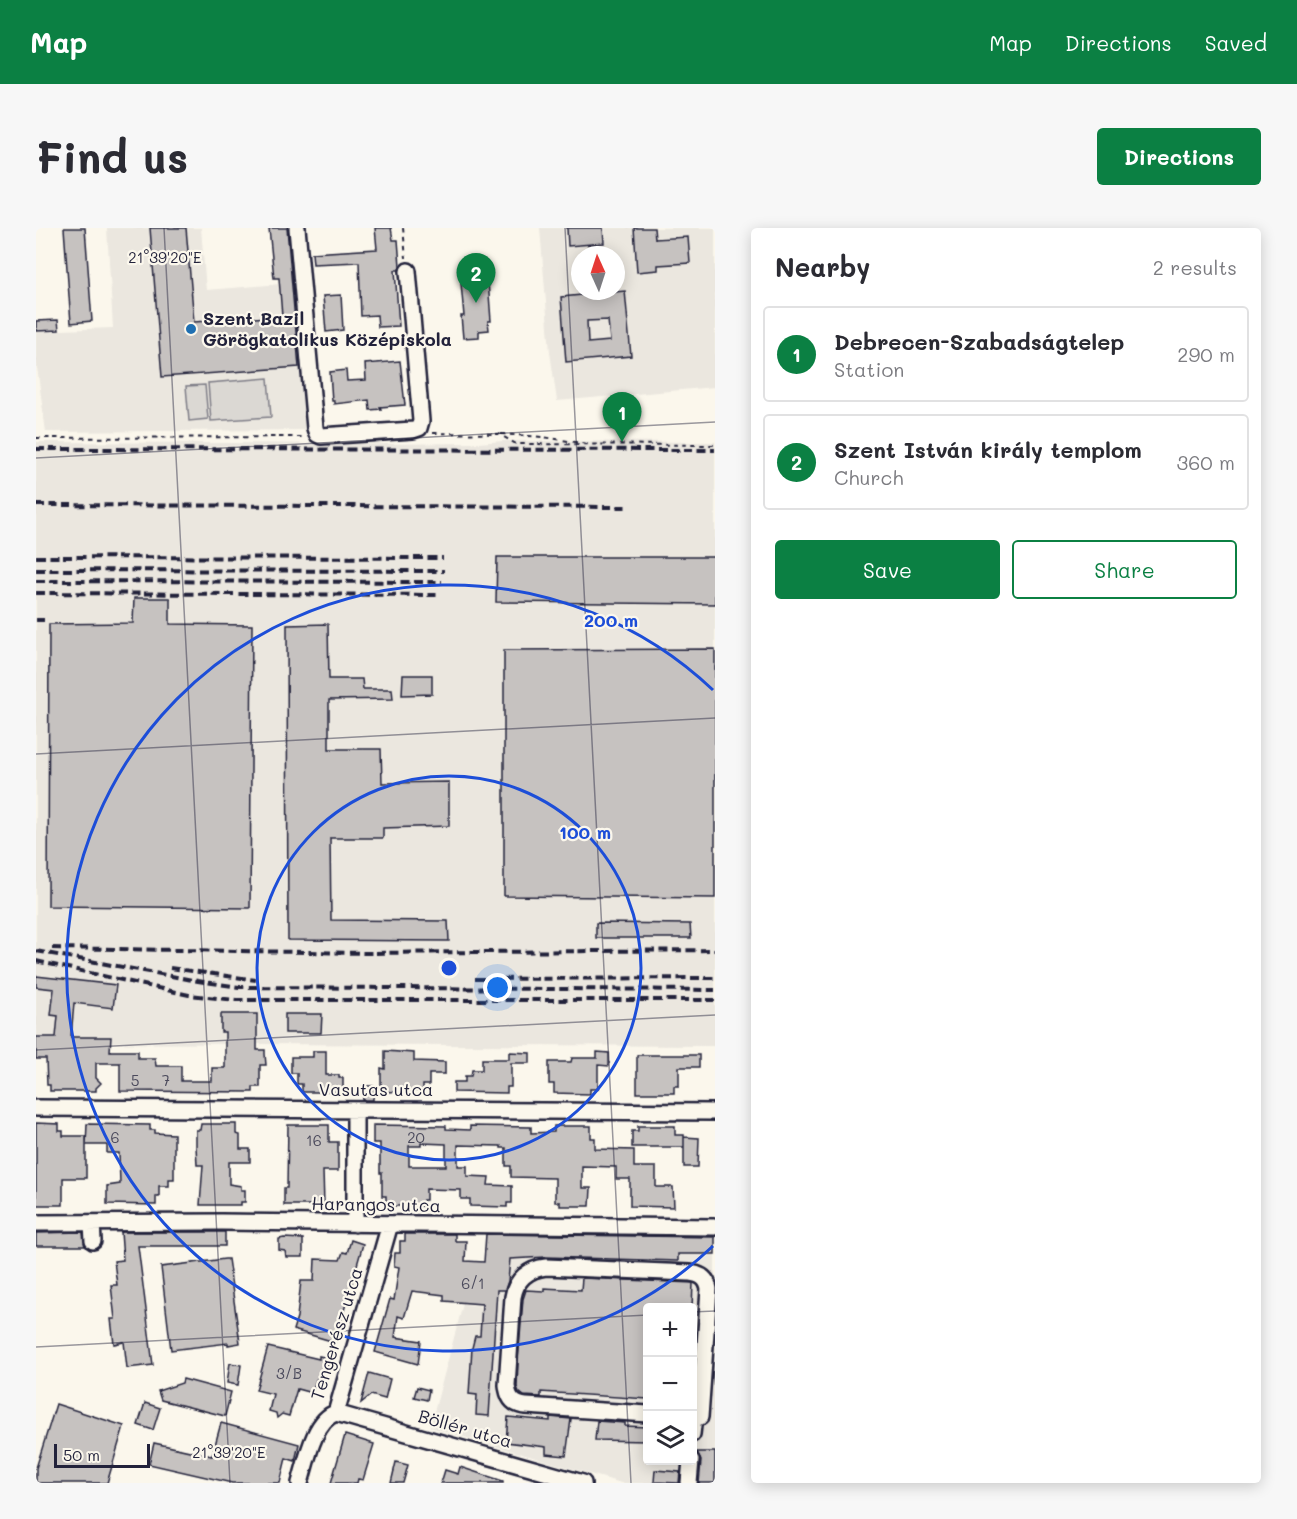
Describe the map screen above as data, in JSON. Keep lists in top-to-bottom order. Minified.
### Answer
{"streets":{"street":["Vasutas utca","Harangos utca","Tengerész utca","Böllér utca"]},"crossings":[["Harangos utca","Tengerész utca"],["Tengerész utca","Böllér utca"]],"places":["Szent Bazil Görögkatolikus Középiskola"],"house_numbers":["5","7","6","20","16","6/1","3/B"],"scale_bar":"50 m","north":"top","page":{"header":"Map","nav":["Map","Directions","Saved"],"buttons":["Directions",["Save","Share"]],"title":"Find us","heading":["Nearby","2 results"],"pins":["2","1"],"list":[{"mark":"1","name":"Debrecen-Szabadságtelep","note":"Station","value":"290 m"},{"mark":"2","name":"Szent István király templom","note":"Church","value":"360 m"}],"map_buttons":["+","−"],"scale":"50 m"},"coordinates":["21°39'20\"E"],"rings":["200 m","100 m"]}
